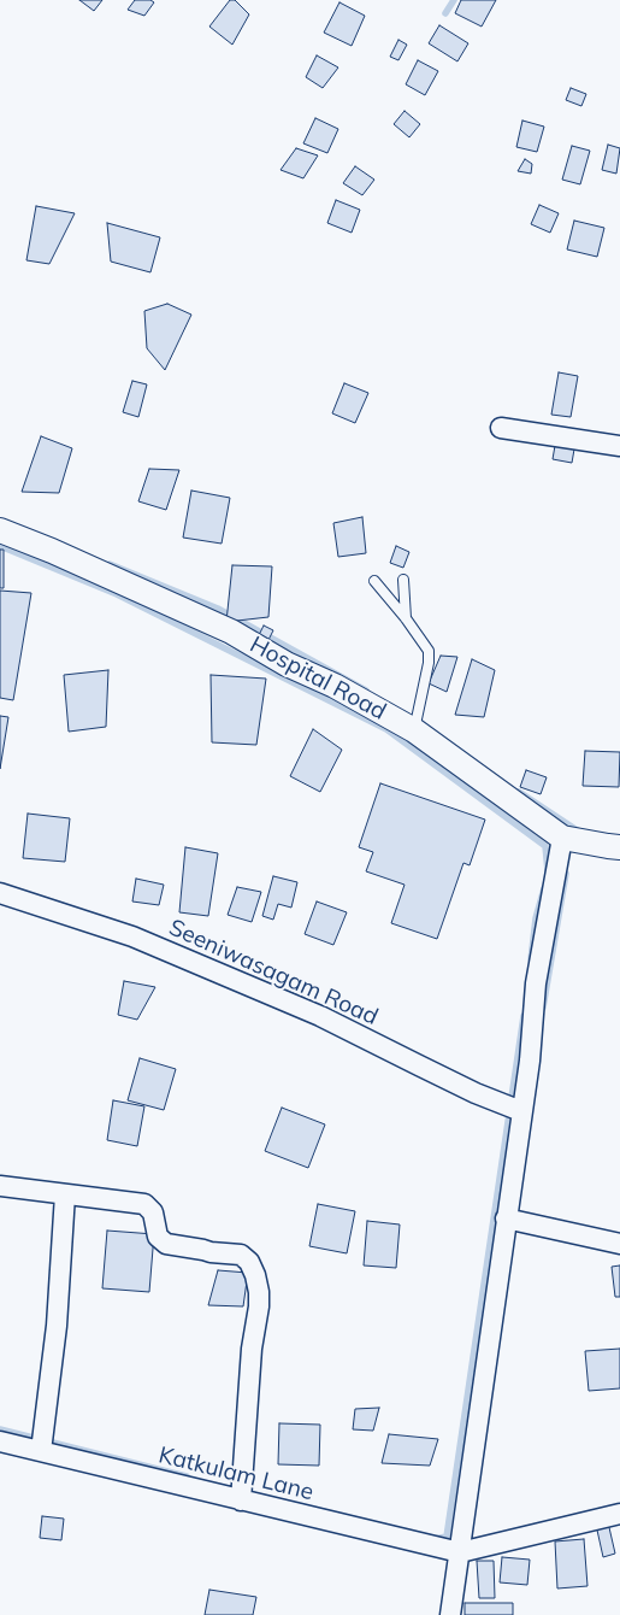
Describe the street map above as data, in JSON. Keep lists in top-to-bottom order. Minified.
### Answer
{"streets":{"street":["Hospital Road","Seeniwasagam Road","Katkulam Lane"]}}
